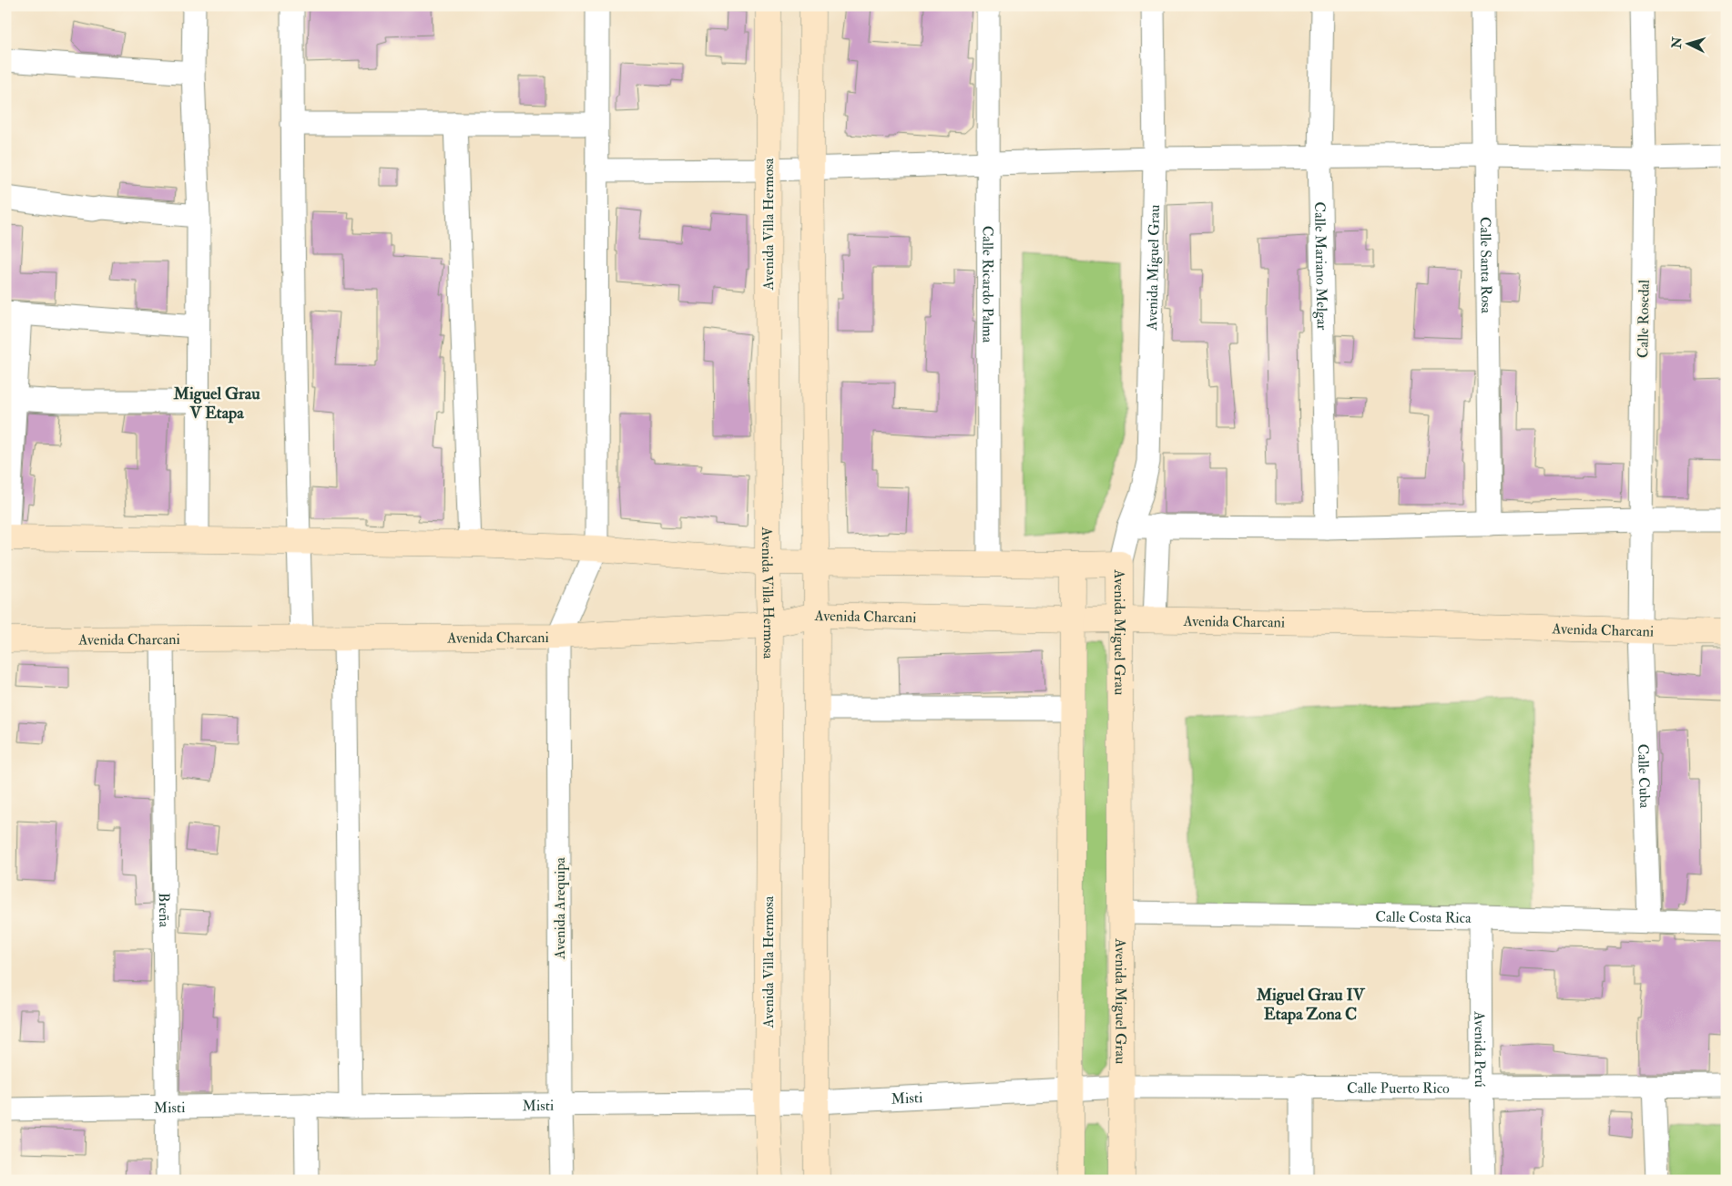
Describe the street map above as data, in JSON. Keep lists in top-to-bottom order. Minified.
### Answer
{"streets":{"street":["Avenida Villa Hermosa","Calle Santa Rosa","Calle Mariano Melgar","Avenida Miguel Grau","Calle Ricardo Palma","Calle Rosedal","Avenida Charcani","Calle Cuba","Avenida Arequipa","Breña","Calle Costa Rica","Avenida Perú","Calle Puerto Rico","Misti"]},"crossings":[["Avenida Villa Hermosa","Avenida Charcani"],["Avenida Villa Hermosa","Misti"],["Avenida Miguel Grau","Avenida Charcani"],["Avenida Miguel Grau","Calle Costa Rica"],["Avenida Miguel Grau","Calle Puerto Rico"],["Calle Rosedal","Avenida Charcani"],["Calle Rosedal","Calle Cuba"],["Avenida Charcani","Calle Cuba"],["Avenida Charcani","Avenida Arequipa"],["Avenida Charcani","Breña"],["Calle Cuba","Calle Costa Rica"],["Avenida Arequipa","Misti"],["Breña","Misti"],["Calle Costa Rica","Avenida Perú"],["Avenida Perú","Calle Puerto Rico"],["Calle Puerto Rico","Misti"]],"districts":["Miguel Grau V Etapa","Miguel Grau IV Etapa Zona C"],"north":"left"}
